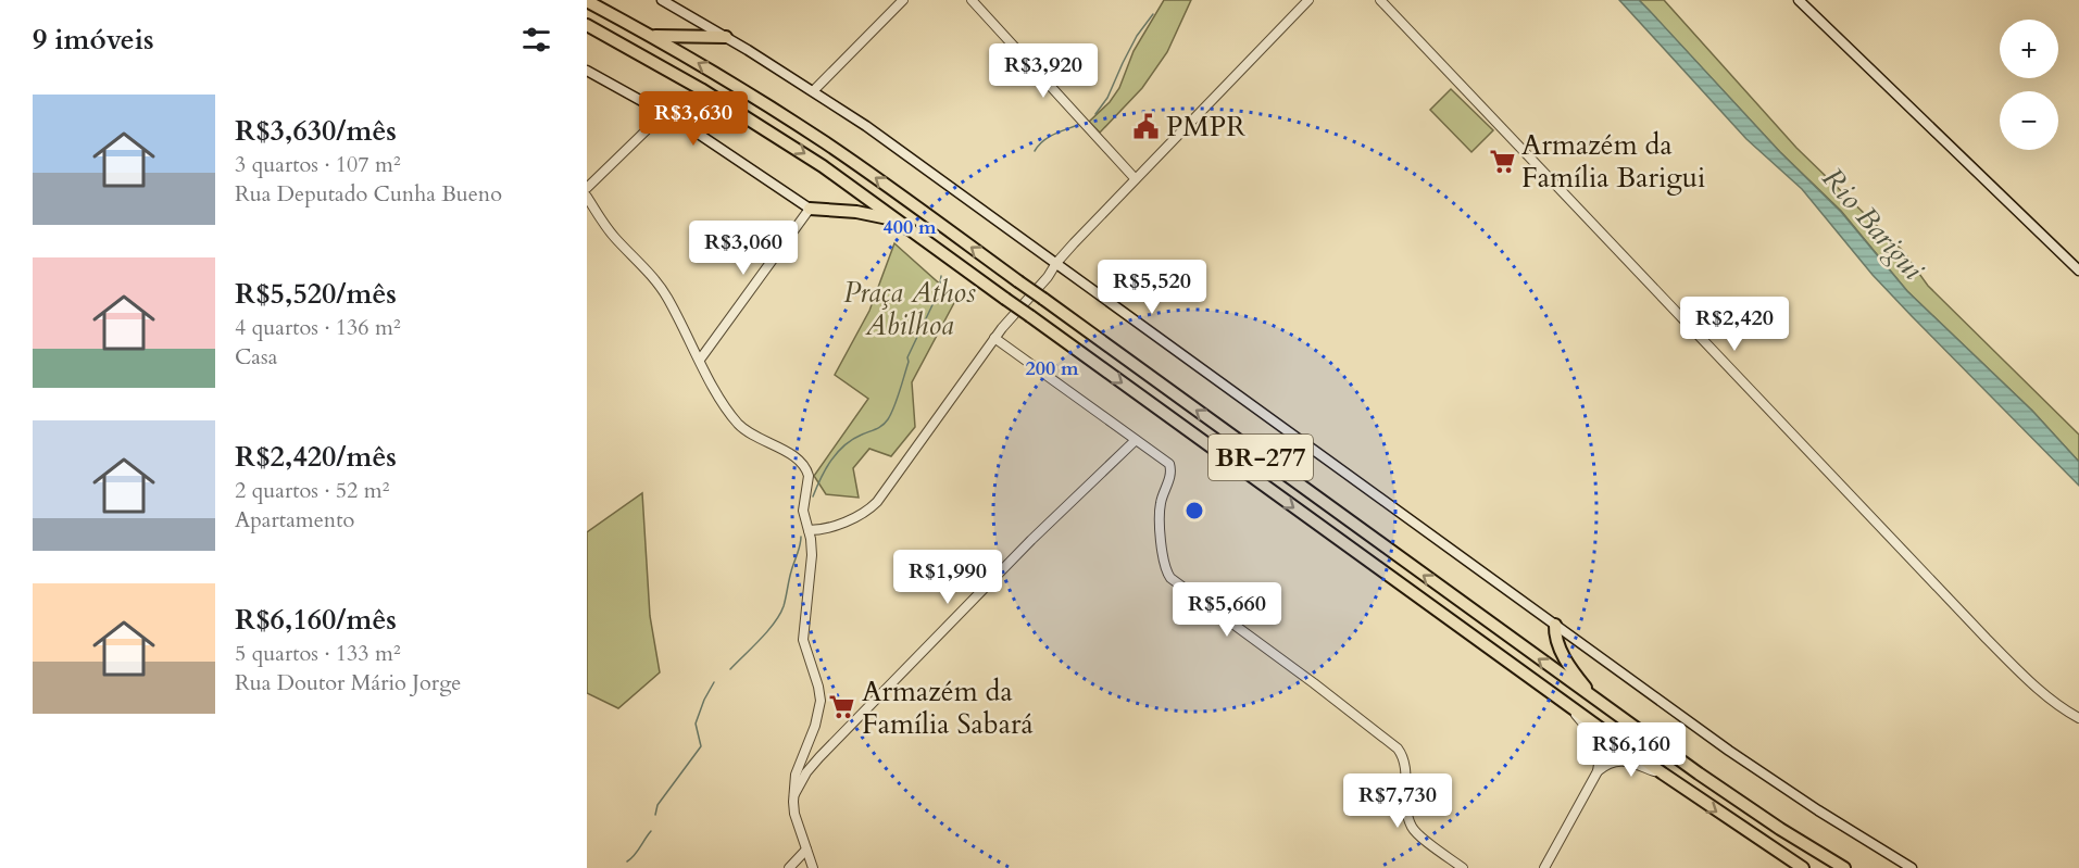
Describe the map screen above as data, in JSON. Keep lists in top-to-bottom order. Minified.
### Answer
{"streets":{"highway":["BR-277"]},"water":["Rio Barigui"],"parks":["Praça Athos Abilhoa"],"places":{"public building":["PMPR"],"supermarket":["Armazém da Família Barigui","Armazém da Família Sabará"]},"page":{"heading":"9 imóveis","map_buttons":["+","−"],"price":["R$3,920","R$3,630","R$3,060","R$5,520","R$2,420","R$1,990","R$5,660","R$6,160","R$7,730"],"list":[{"name":"R$3,630/mês","note":"3 quartos · 107 m² · Rua Deputado Cunha Bueno"},{"name":"R$5,520/mês","note":"4 quartos · 136 m² · Casa"},{"name":"R$2,420/mês","note":"2 quartos · 52 m² · Apartamento"},{"name":"R$6,160/mês","note":"5 quartos · 133 m² · Rua Doutor Mário Jorge"}]},"rings":["400 m","200 m"]}
